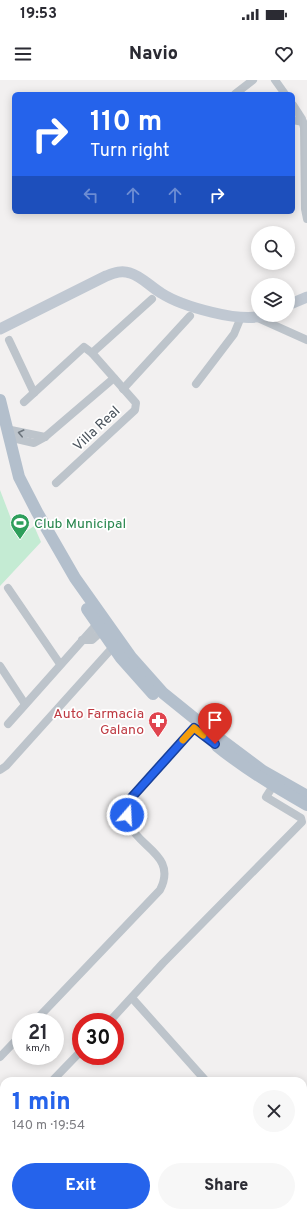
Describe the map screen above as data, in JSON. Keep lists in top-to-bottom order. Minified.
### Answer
{"streets":{"street":["Villa Real"]},"places":{"sports":["Club Municipal"],"pharmacy":["Auto Farmacia Galano"]},"page":{"status":"19:53","header":"Navio","turn":["110 m","Turn right"],"speed":"21 km/h","limit":"30","heading":["1 min","140 m · 19:54"],"buttons":["Exit","Share"]}}
